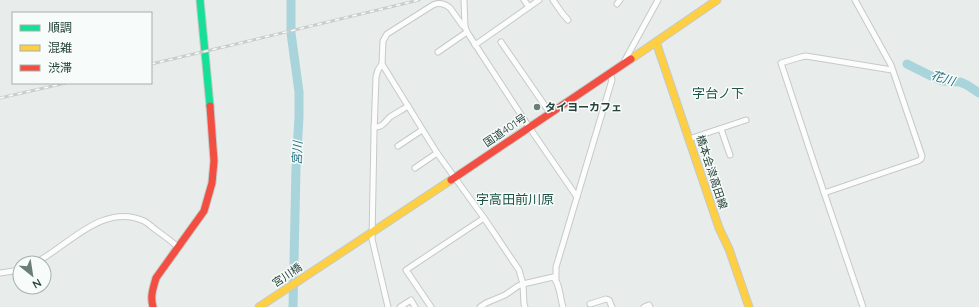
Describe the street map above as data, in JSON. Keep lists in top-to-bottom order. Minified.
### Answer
{"streets":{"main road":["国道401号","橋本会津高田線","宮川橋"]},"crossings":[["国道401号","橋本会津高田線"],["国道401号","宮川橋"]],"districts":["字台ノ下","字高田前川原"],"water":["花川","宮川"],"places":["タイヨーカフェ"],"legend":["順調","混雑","渋滞"],"north":"bottom right"}
